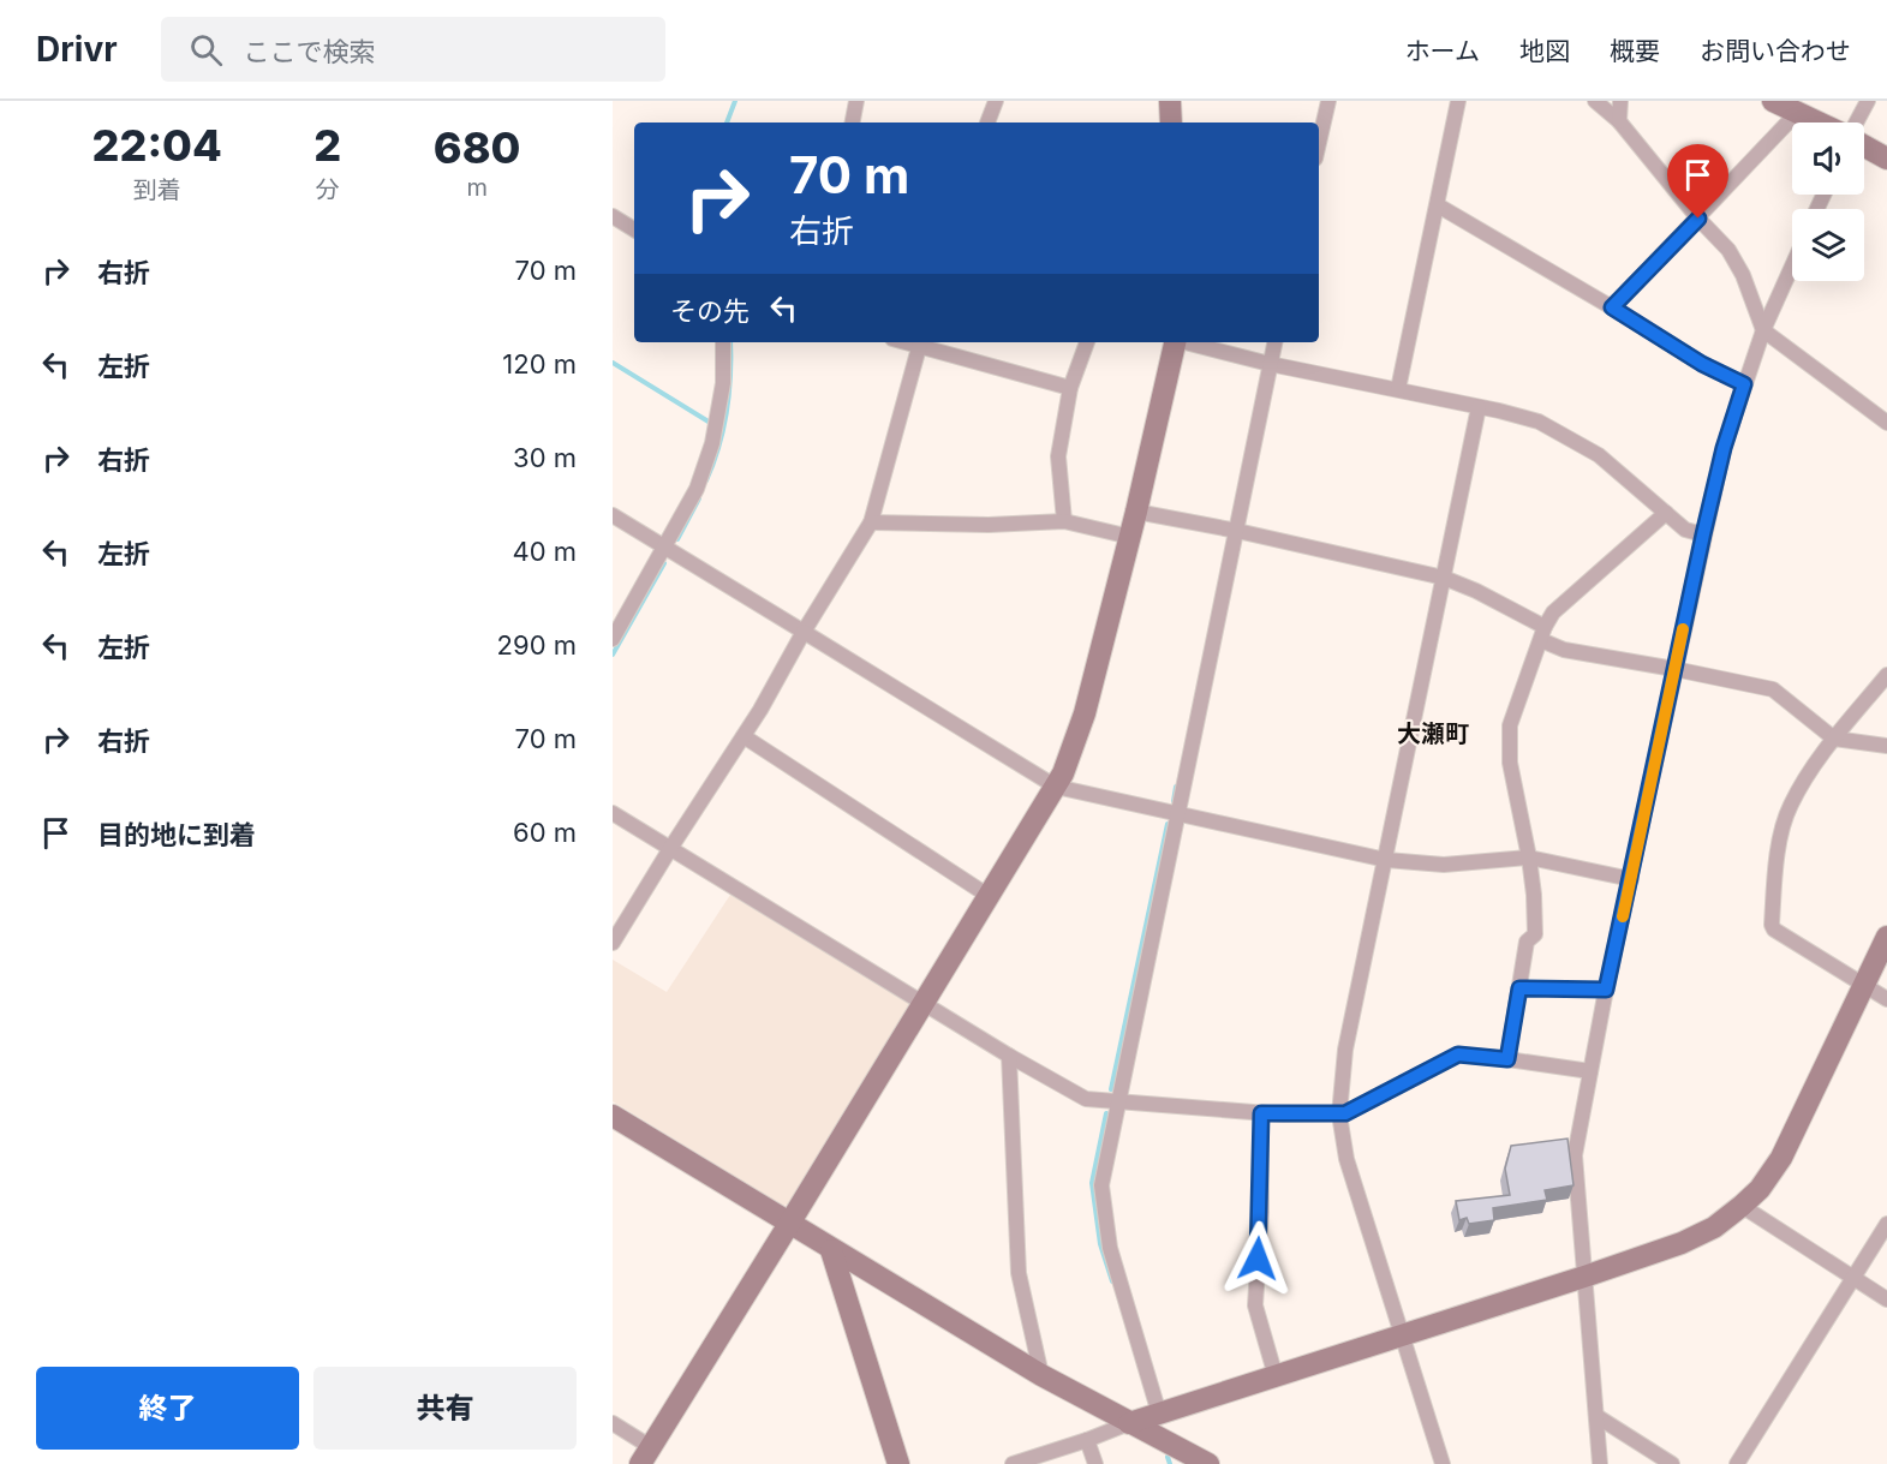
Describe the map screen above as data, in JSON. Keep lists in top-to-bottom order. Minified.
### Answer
{"districts":["大瀬町"],"page":{"header":"Drivr","search":"ここで検索","nav":["ホーム","地図","概要","お問い合わせ"],"eta":["22:04","到着","2","分","680","m"],"turn":["70 m","右折"],"list":[{"name":"右折","value":"70 m"},{"name":"左折","value":"120 m"},{"name":"右折","value":"30 m"},{"name":"左折","value":"40 m"},{"name":"左折","value":"290 m"},{"name":"右折","value":"70 m"},{"name":"目的地に到着","value":"60 m"}],"then":"その先","buttons":["終了","共有"]}}
